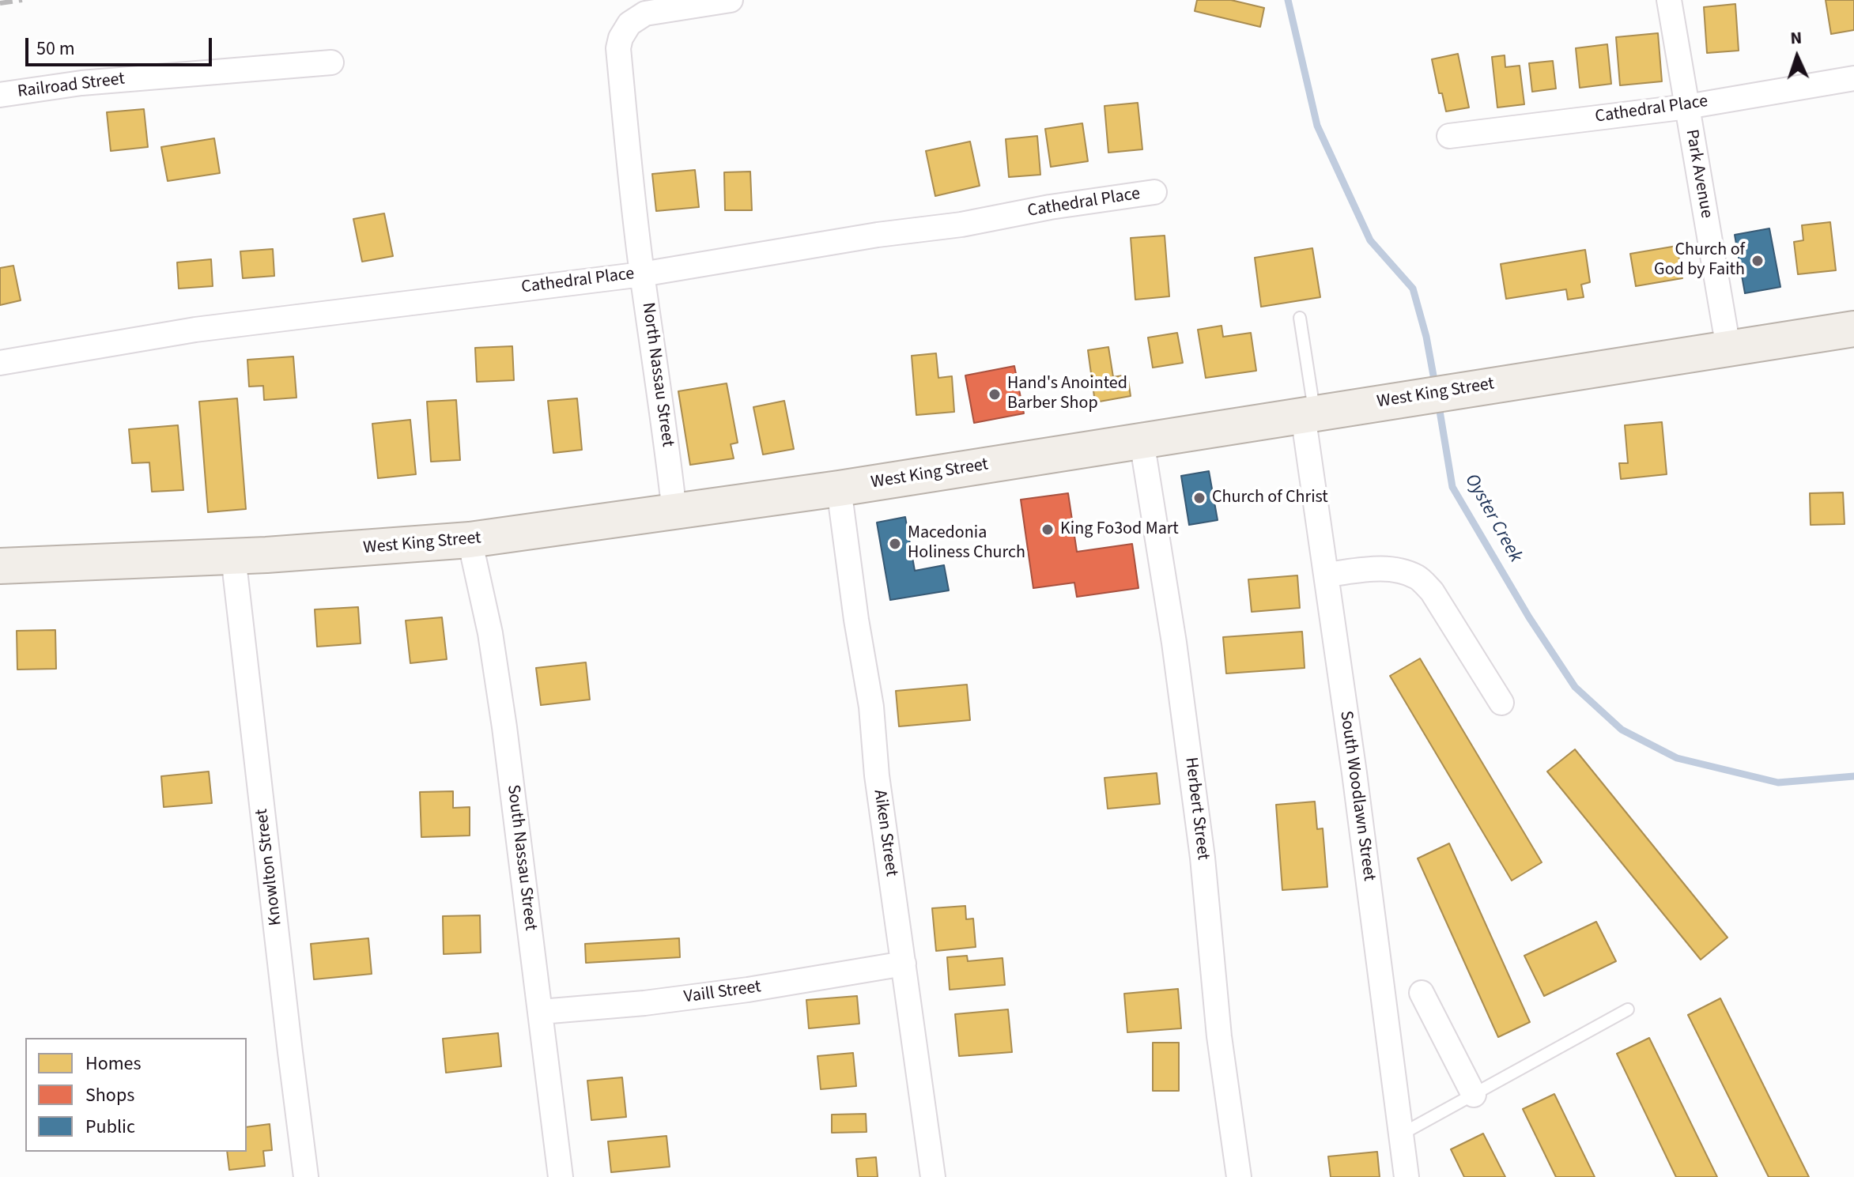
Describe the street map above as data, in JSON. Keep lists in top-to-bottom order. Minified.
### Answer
{"streets":{"main road":["West King Street"],"street":["Railroad Street","Cathedral Place","Park Avenue","North Nassau Street","South Woodlawn Street","Herbert Street","Aiken Street","South Nassau Street","Knowlton Street","Vaill Street"]},"crossings":[["Cathedral Place","Park Avenue"],["Cathedral Place","North Nassau Street"],["Park Avenue","West King Street"],["North Nassau Street","West King Street"],["West King Street","South Woodlawn Street"],["West King Street","Herbert Street"],["West King Street","Aiken Street"],["West King Street","South Nassau Street"],["West King Street","Knowlton Street"],["Aiken Street","Vaill Street"],["South Nassau Street","Vaill Street"]],"water":["Oyster Creek"],"places":["Church of God by Faith","Hand's Anointed Barber Shop","Church of Christ","King Fo3od Mart","Macedonia Holiness Church"],"legend":["Homes","Shops","Public"],"scale_bar":"50 m","north":"top"}
